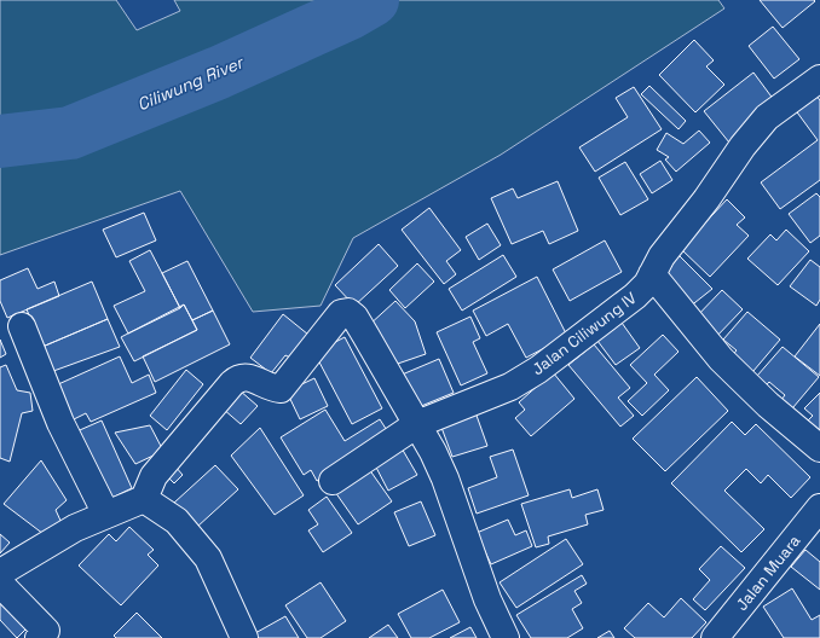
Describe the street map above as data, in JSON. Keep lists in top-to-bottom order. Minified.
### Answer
{"streets":{"street":["Jalan Ciliwung IV","Jalan Muara"]},"water":["Ciliwung River"]}
